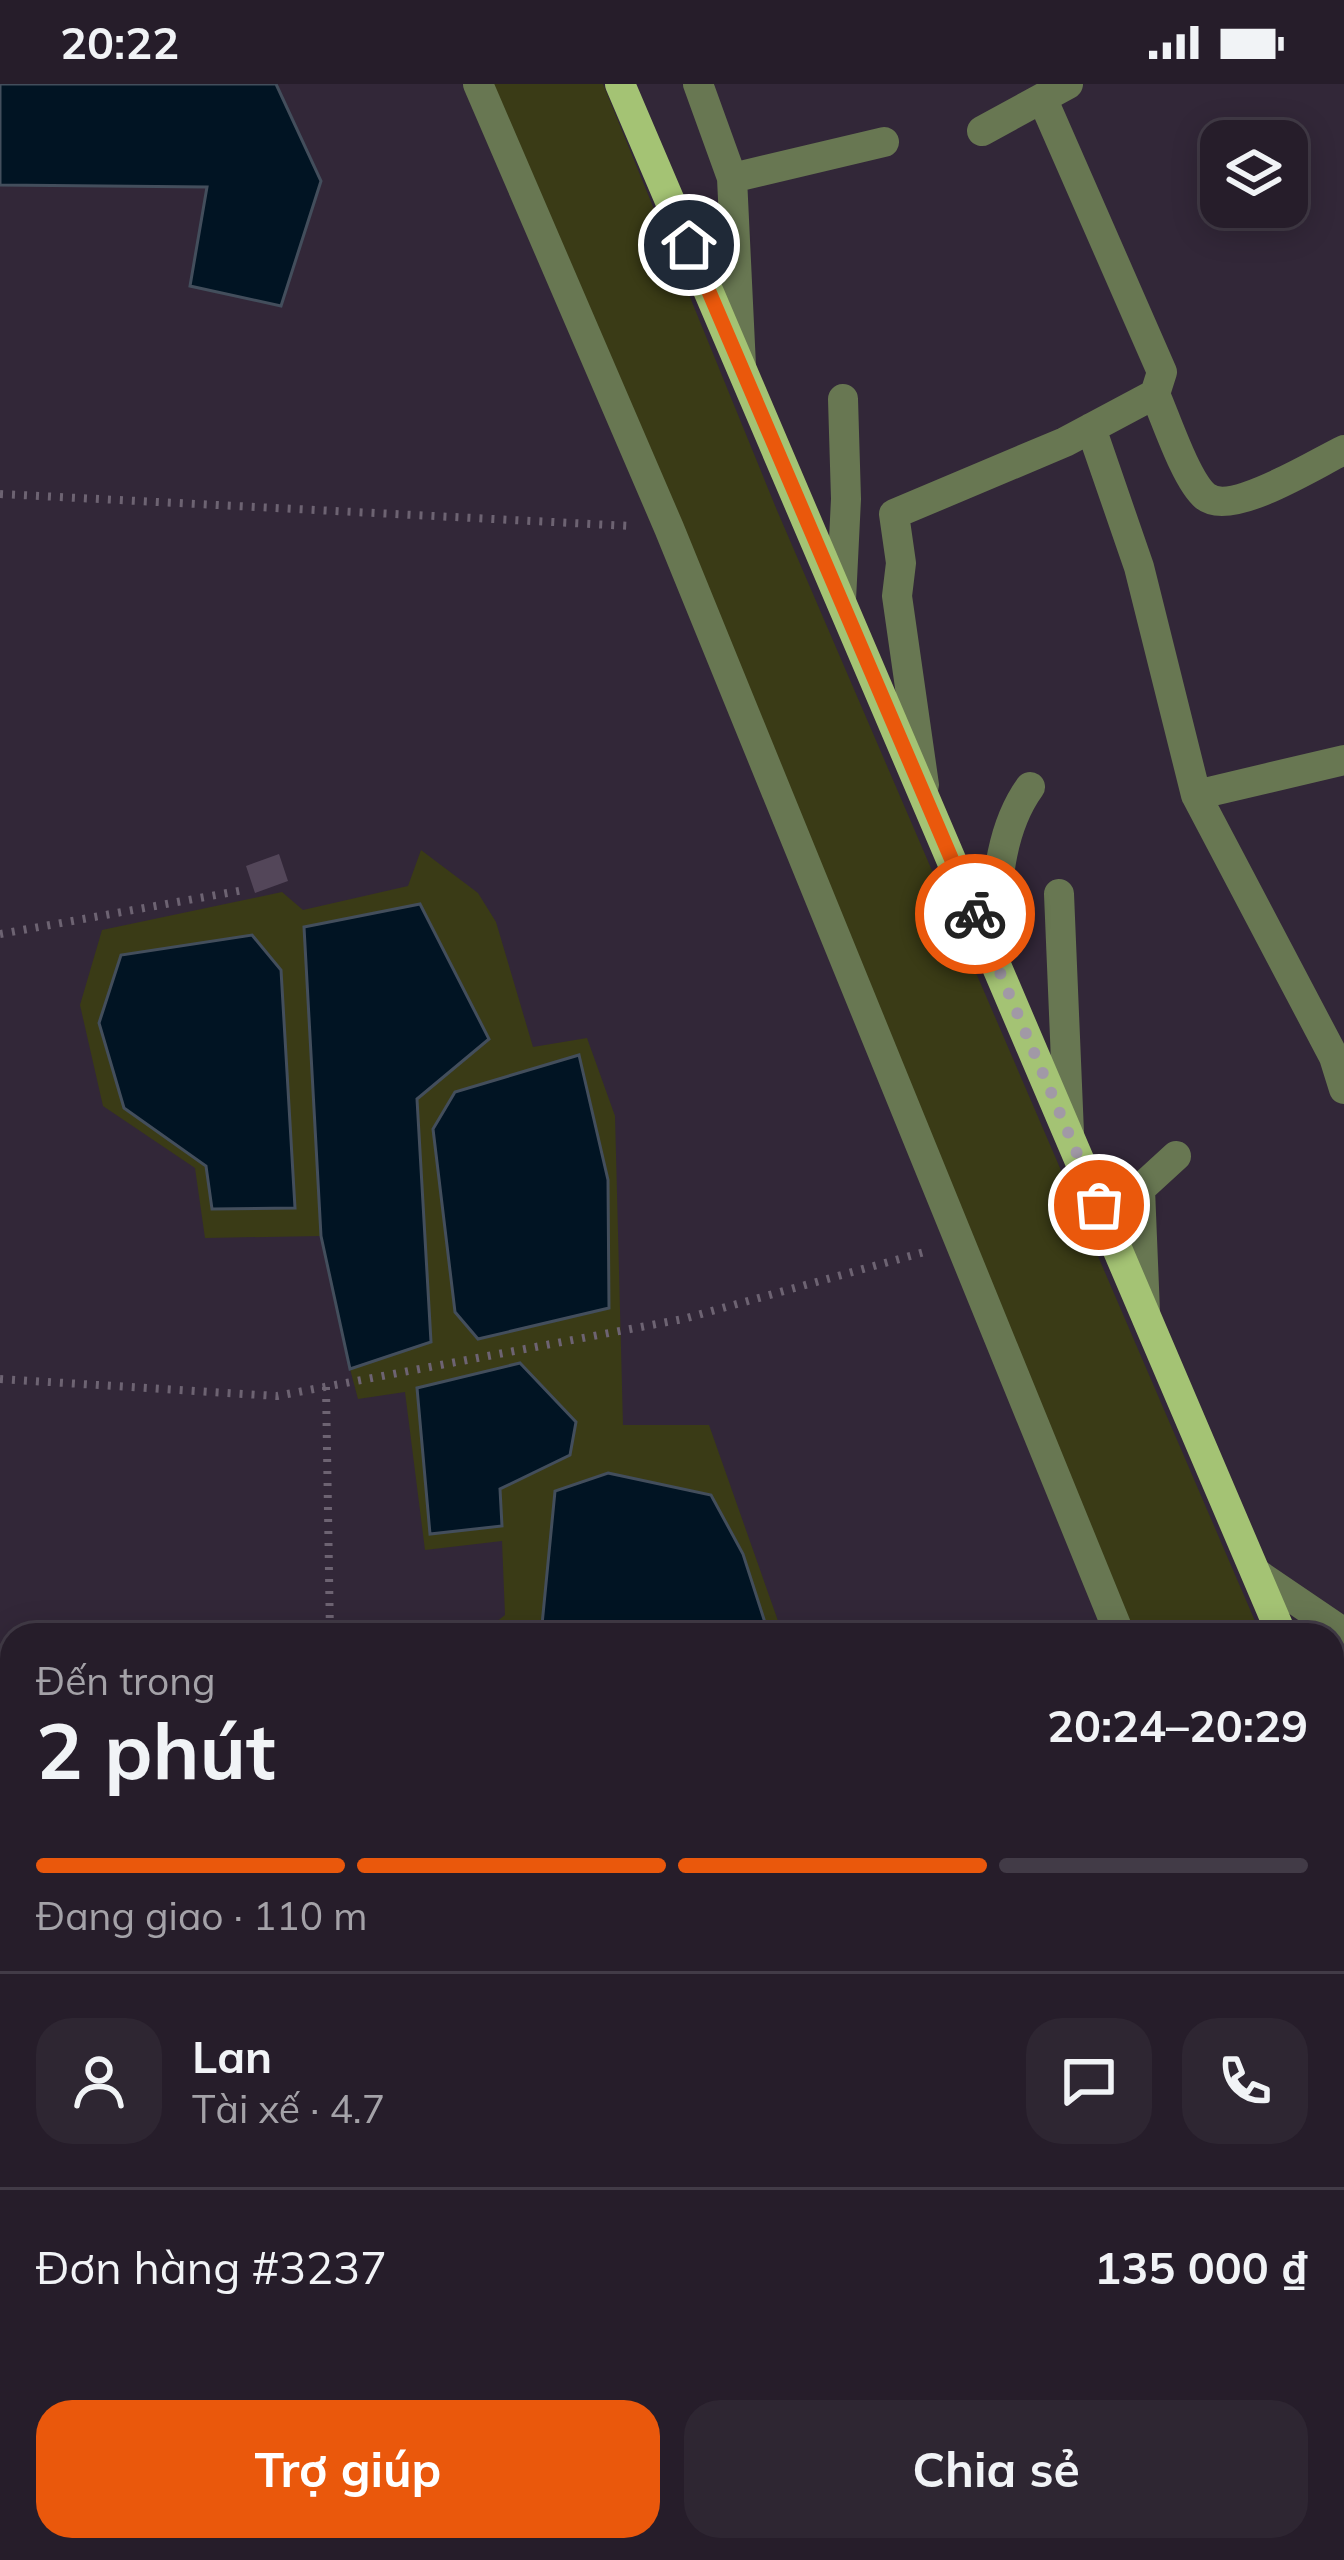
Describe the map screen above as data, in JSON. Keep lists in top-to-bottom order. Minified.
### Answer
{"page":{"status":"20:22","heading":["2 phút","Đến trong","20:24–20:29"],"panel":["Lan","Tài xế · 4.7","Đơn hàng #3237","135 000 ₫"],"bar":"Đang giao · 110 m","buttons":["Trợ giúp","Chia sẻ"]}}
